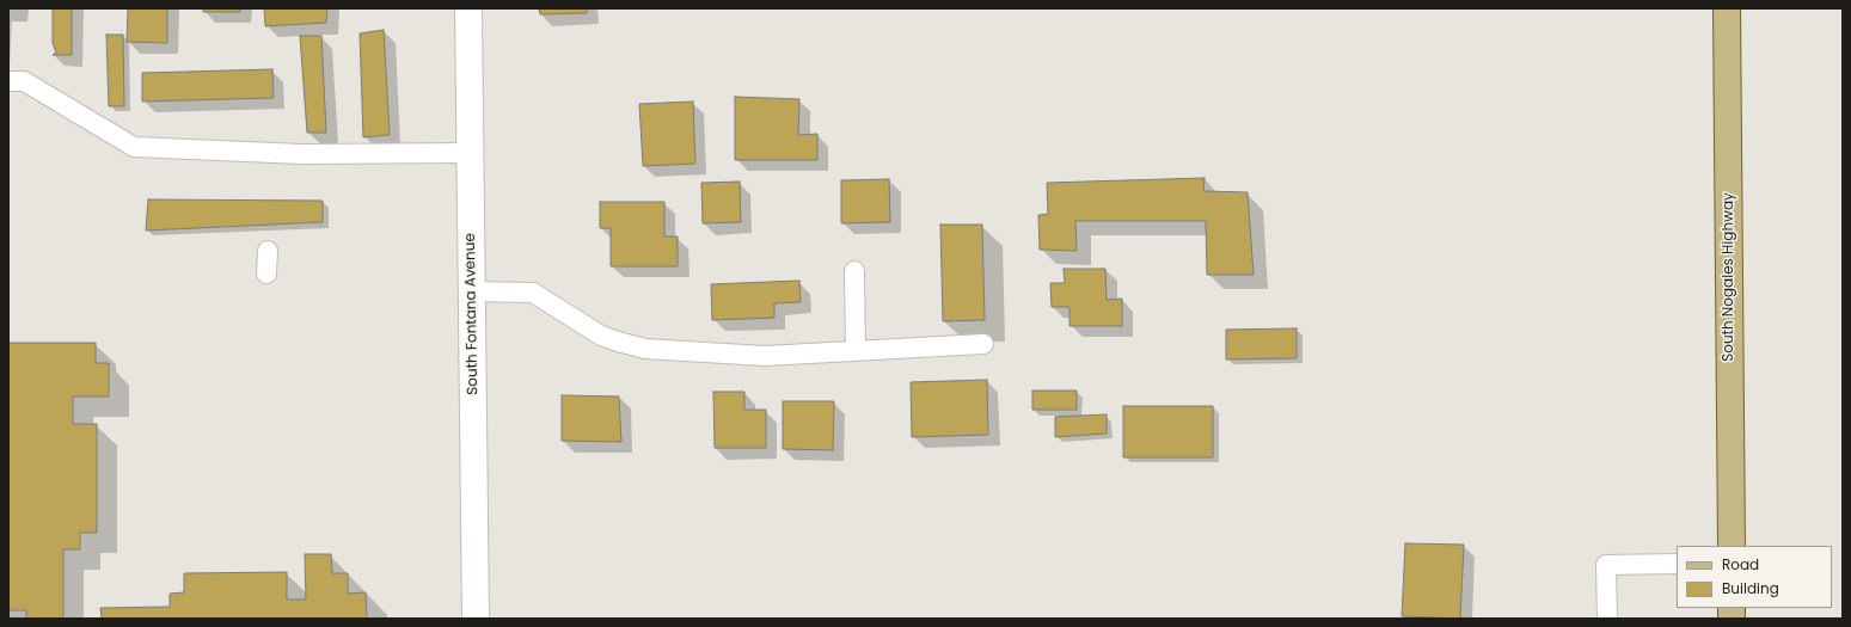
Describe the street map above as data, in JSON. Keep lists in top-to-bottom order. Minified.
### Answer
{"streets":{"main road":["South Nogales Highway"],"street":["South Fontana Avenue"]},"legend":["Road","Building"]}
